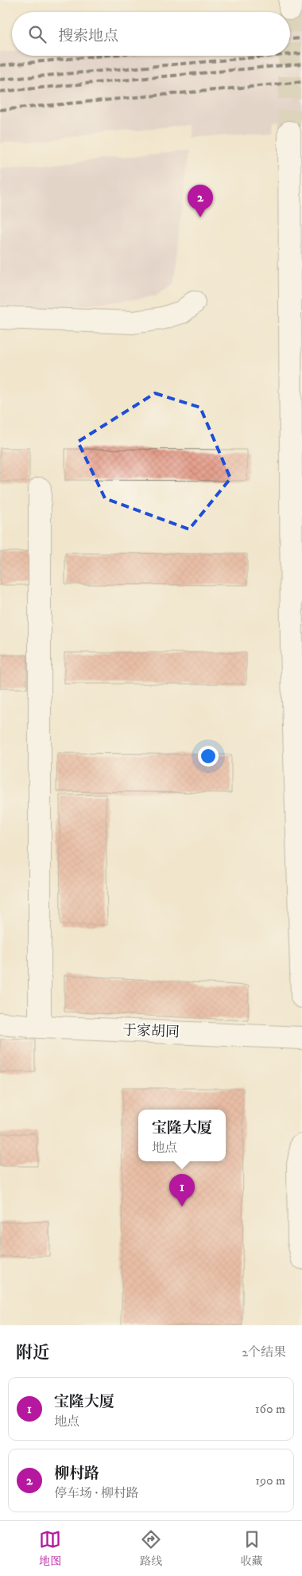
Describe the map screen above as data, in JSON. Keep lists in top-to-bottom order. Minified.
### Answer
{"streets":{"street":["于家胡同"]},"page":{"search":"搜索地点","pins":["2","1"],"popup":["宝隆大厦","地点"],"heading":["附近","2个结果"],"list":[{"mark":"1","name":"宝隆大厦","note":"地点","value":"160 m"},{"mark":"2","name":"柳村路","note":"停车场 · 柳村路","value":"190 m"}],"nav":["地图","路线","收藏"]}}
